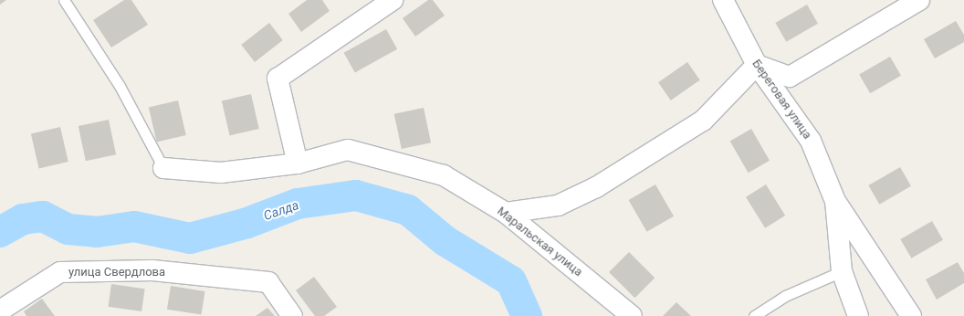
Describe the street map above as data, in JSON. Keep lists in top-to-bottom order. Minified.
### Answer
{"streets":{"street":["Береговая улица","Маральская улица","улица Свердлова"]},"water":["Салда"]}
